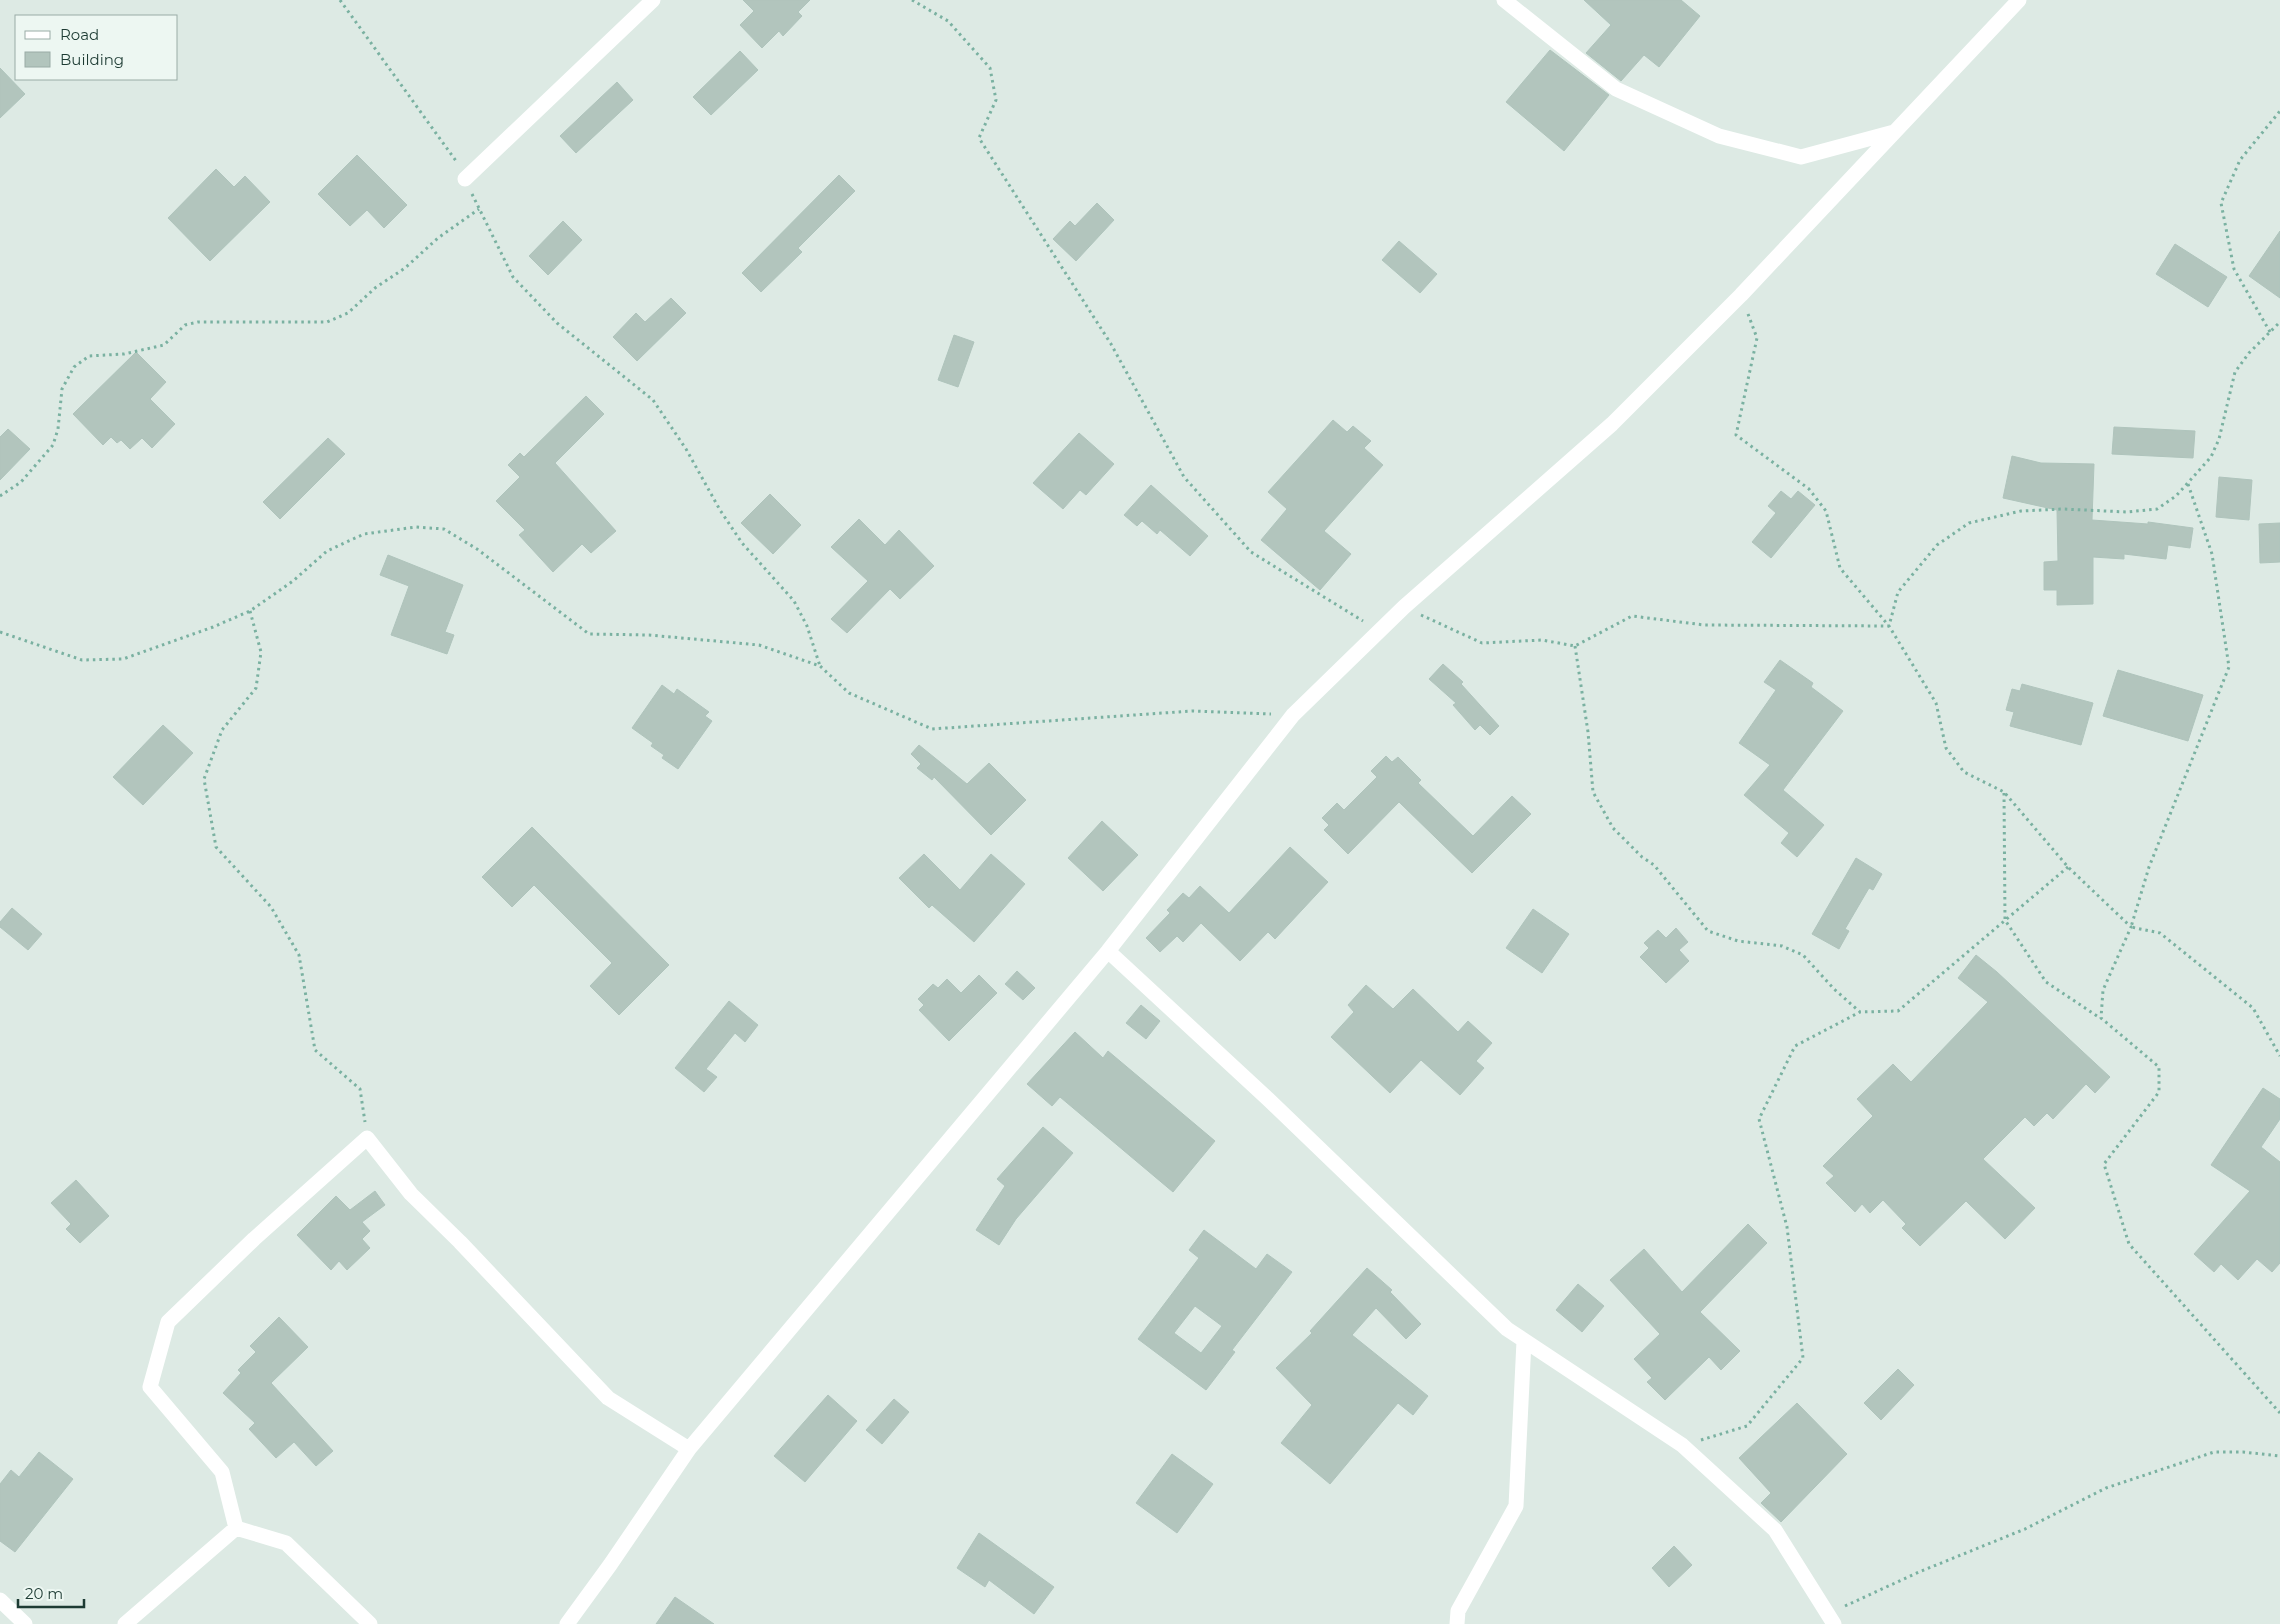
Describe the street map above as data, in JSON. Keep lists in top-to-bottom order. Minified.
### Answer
{"legend":["Road","Building"],"scale_bar":"20 m"}
